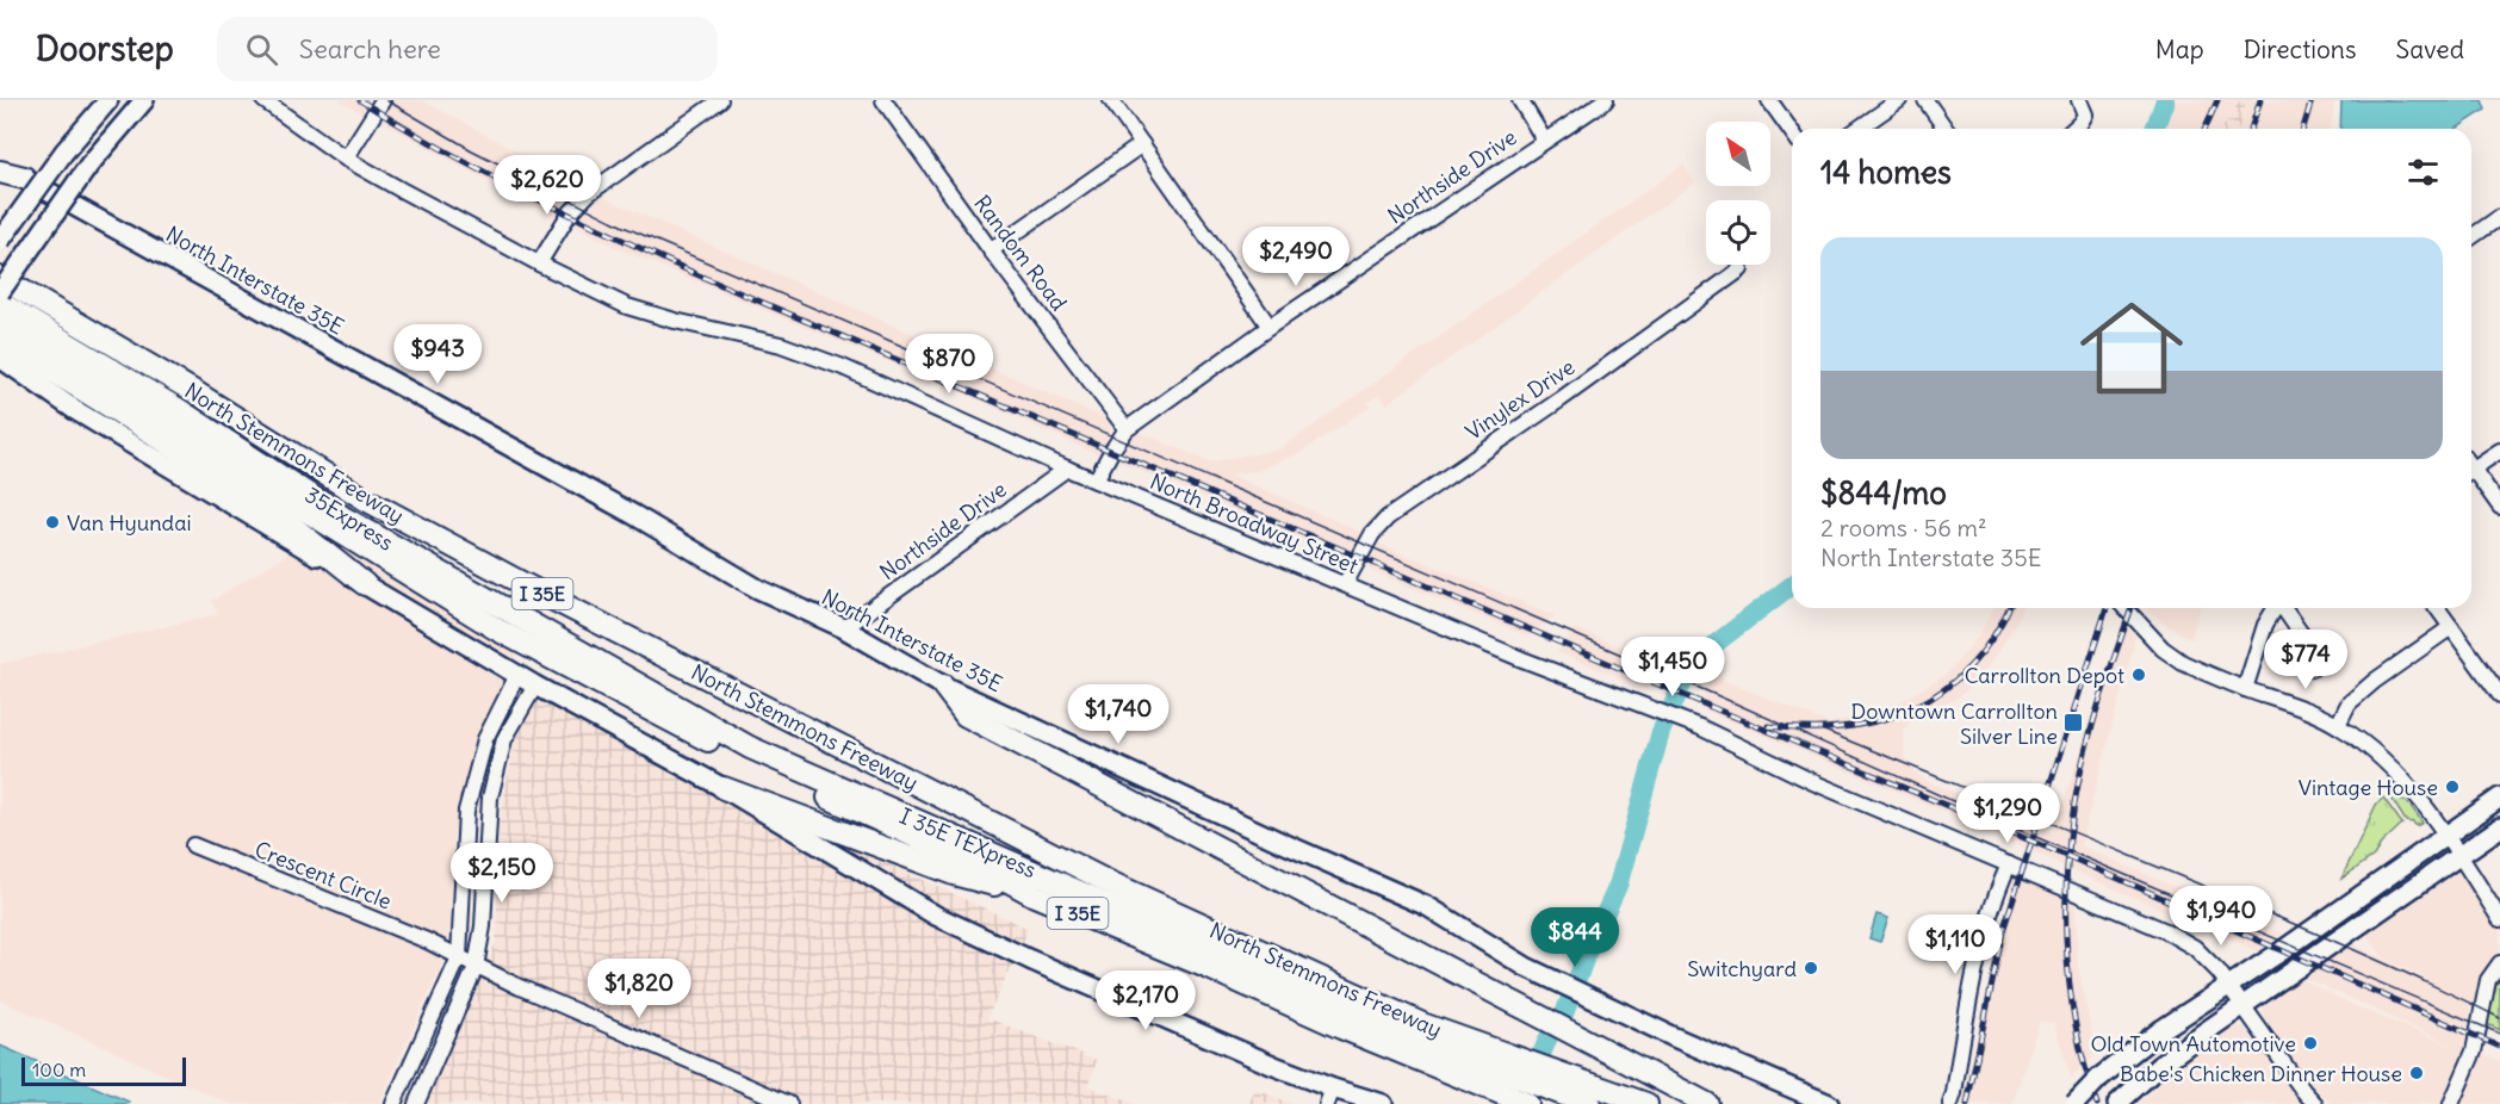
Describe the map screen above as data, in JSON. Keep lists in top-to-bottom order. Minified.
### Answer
{"streets":{"highway":["North Stemmons Freeway","35Express","I 35E","I 35E TEXpress"],"main road":["North Interstate 35E"],"street":["Northside Drive","Random Road","Vinylex Drive","North Broadway Street","Crescent Circle"]},"crossings":[["Northside Drive","Random Road"],["Northside Drive","North Interstate 35E"],["Northside Drive","North Broadway Street"],["Vinylex Drive","North Broadway Street"],["North Stemmons Freeway","I 35E TEXpress"],["35Express","I 35E TEXpress"]],"places":{"other":["Van Hyundai","Carrollton Depot","Vintage House","Switchyard","Old Town Automotive","Babe's Chicken Dinner House"],"transit":["Downtown Carrollton Silver Line"]},"scale_bar":"100 m","north":"top left","page":{"header":"Doorstep","search":"Search here","nav":["Map","Directions","Saved"],"heading":"14 homes","price":["$2,620","$2,490","$943","$870","$774","$1,450","$1,740","$1,290","$2,150","$1,940","$844","$1,110","$1,820","$2,170"],"list":[{"name":"$844/mo","note":"2 rooms · 56 m² · North Interstate 35E"}],"scale":"100 m"}}
